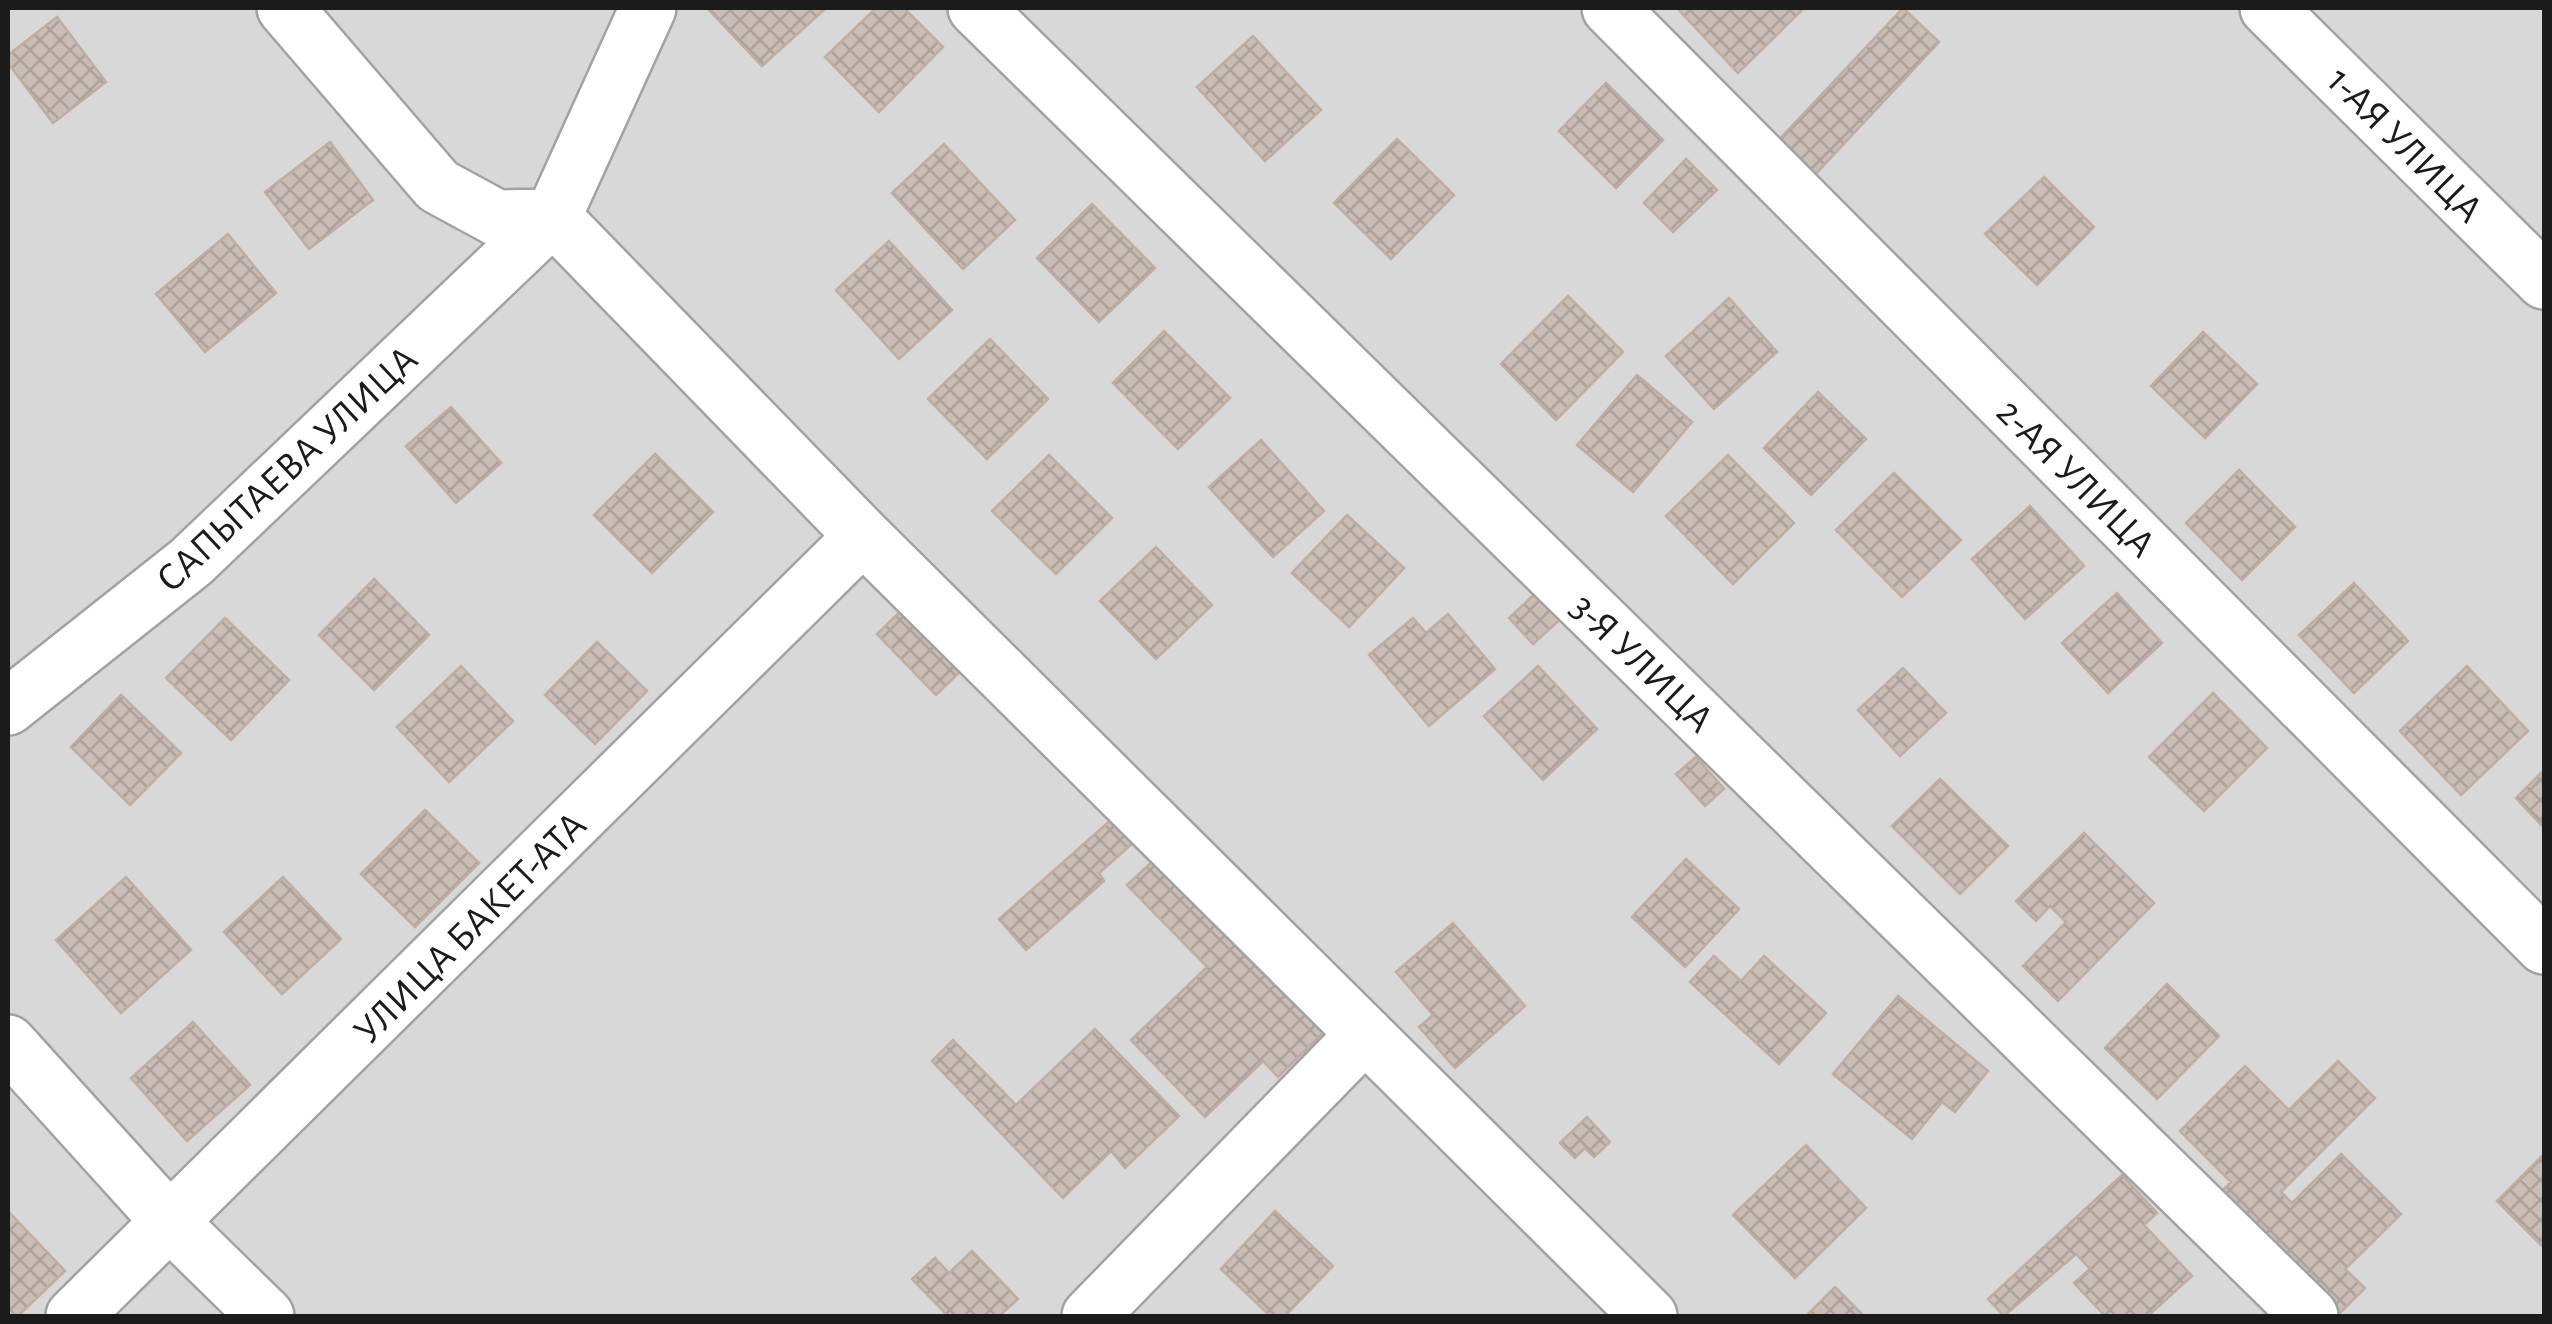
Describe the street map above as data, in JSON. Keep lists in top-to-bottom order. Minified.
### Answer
{"streets":{"street":["1-АЯ УЛИЦА","САПЫТАЕВА УЛИЦА","2-АЯ УЛИЦА","3-Я УЛИЦА","УЛИЦА БАКЕТ-АТА"]}}
